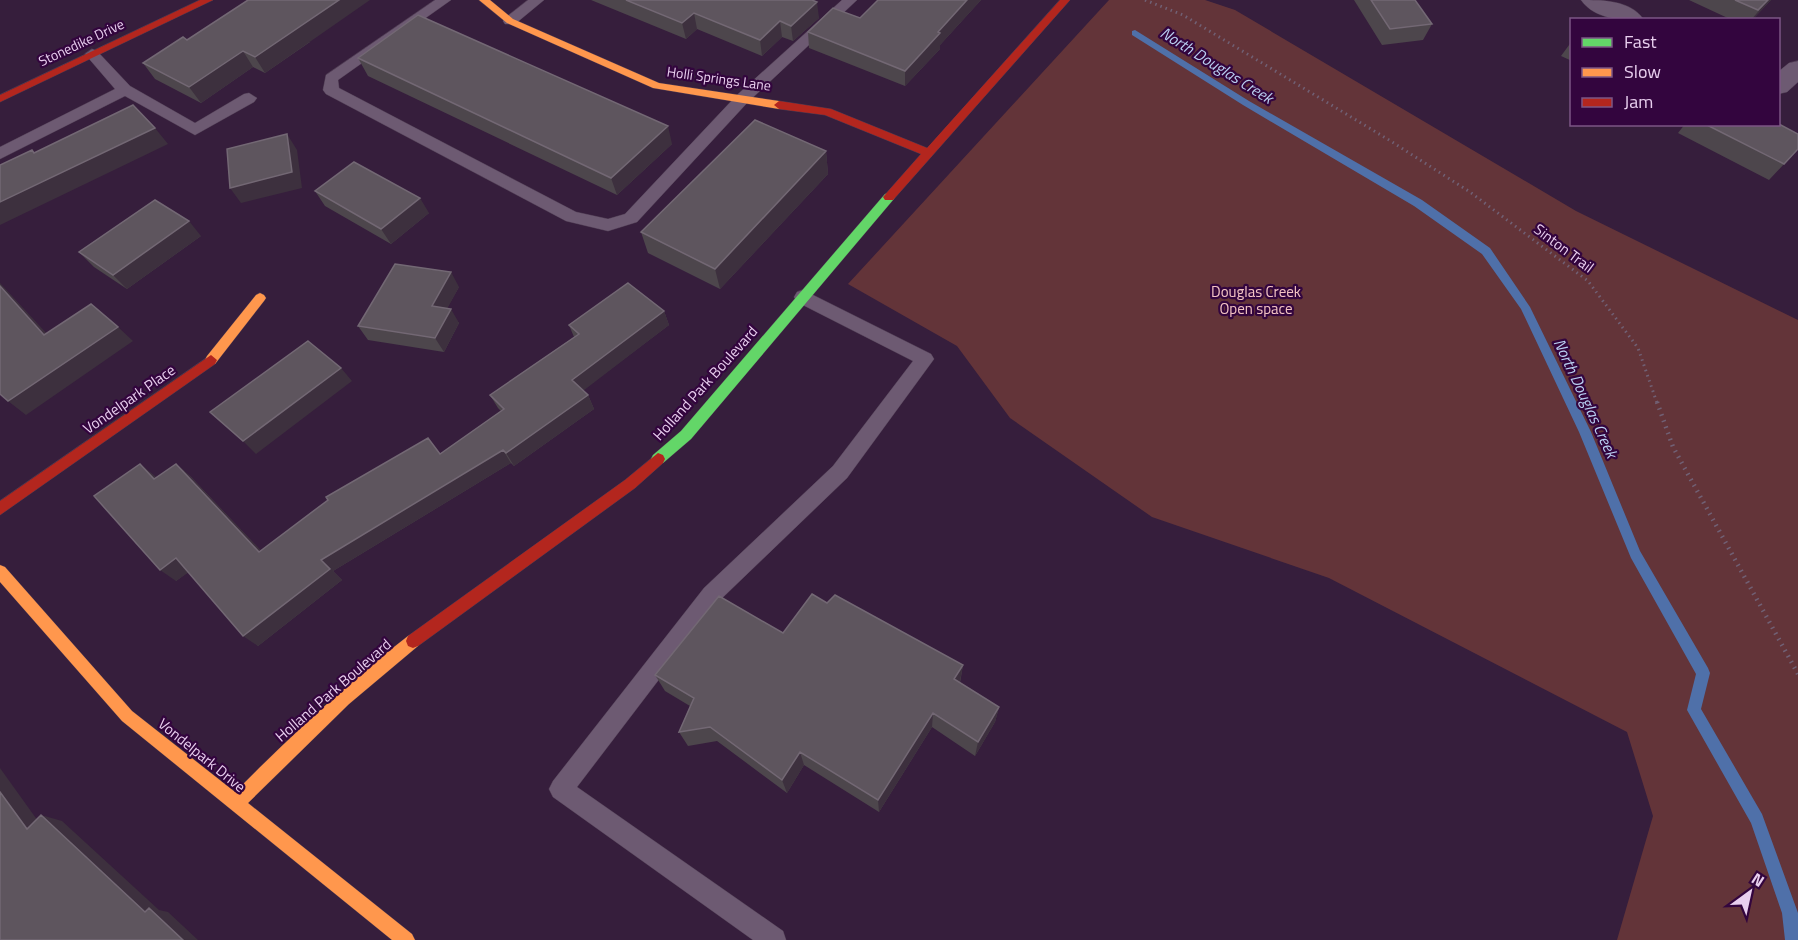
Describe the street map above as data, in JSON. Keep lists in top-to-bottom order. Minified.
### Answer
{"streets":{"street":["Stonedike Drive","Holli Springs Lane","Holland Park Boulevard","Vondelpark Place","Vondelpark Drive"],"path":["Sinton Trail"]},"crossings":[["Holli Springs Lane","Holland Park Boulevard"],["Holland Park Boulevard","Vondelpark Drive"]],"water":["North Douglas Creek"],"parks":["Douglas Creek Open space"],"legend":["Fast","Slow","Jam"],"north":"top right"}
